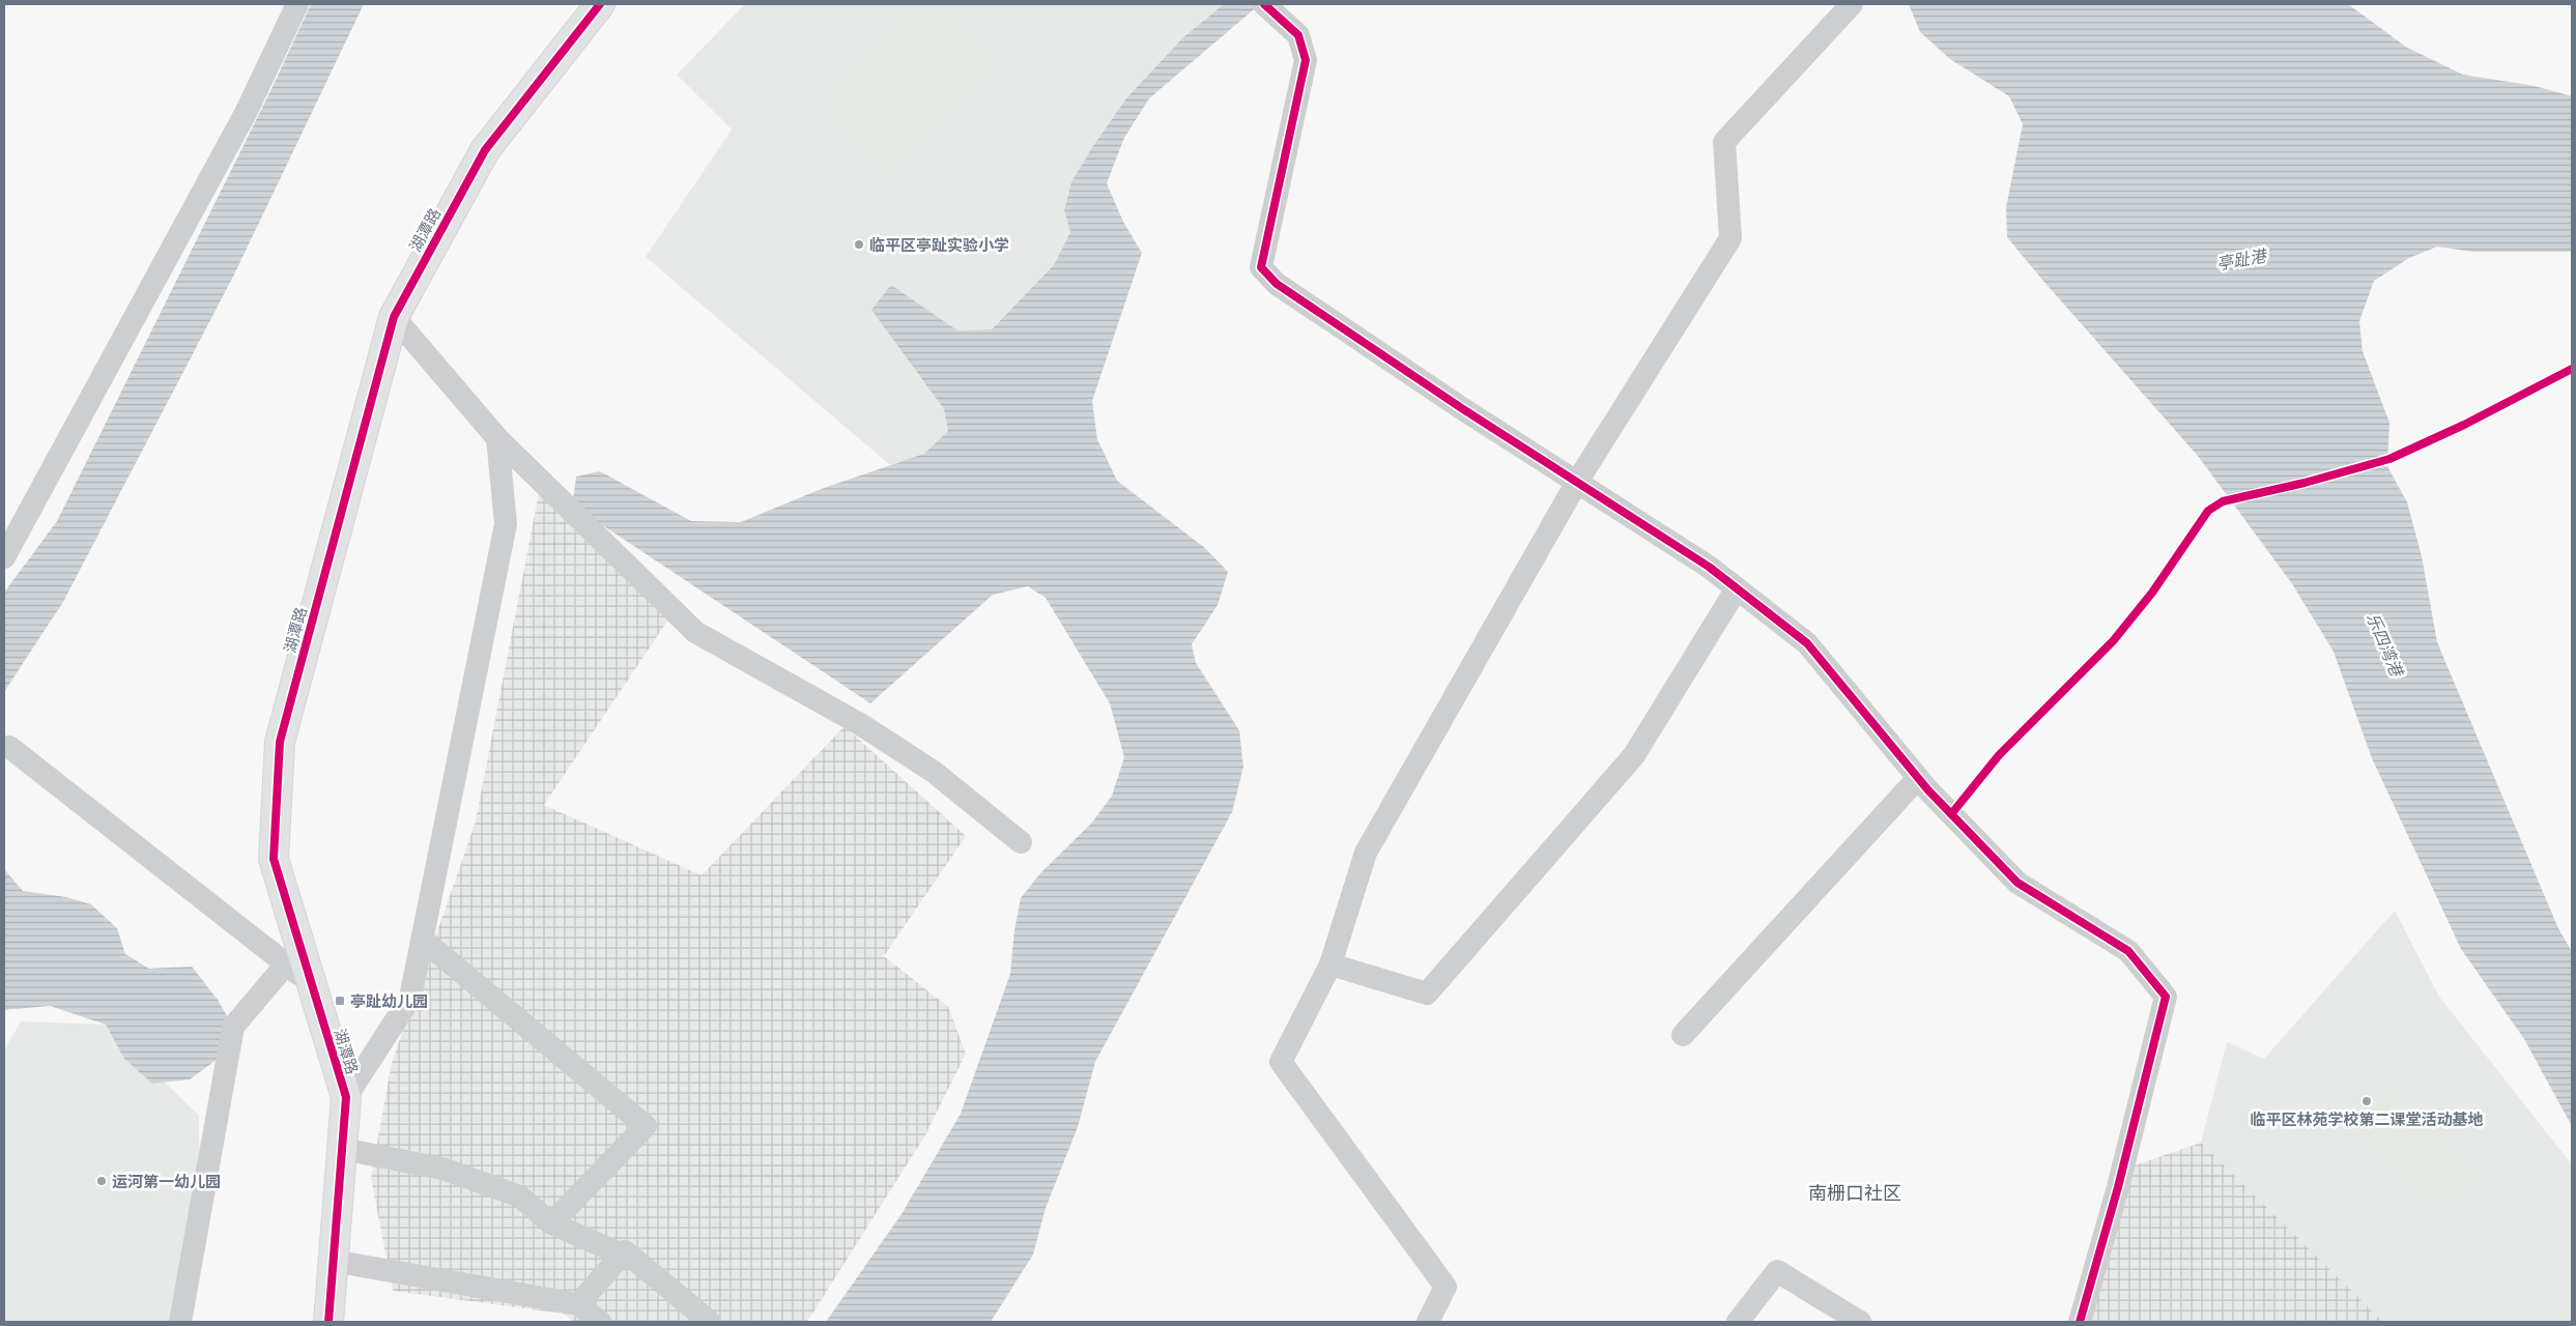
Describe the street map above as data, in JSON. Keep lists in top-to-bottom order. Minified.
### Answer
{"streets":{"street":["湖潭路"]},"districts":["南栅口社区"],"water":["亭趾港","乐四湾港"],"places":{"other":["临平区亭趾实验小学","临平区林苑学校第二课堂活动基地","运河第一幼儿园"],"transit":["亭趾幼儿园"]}}
